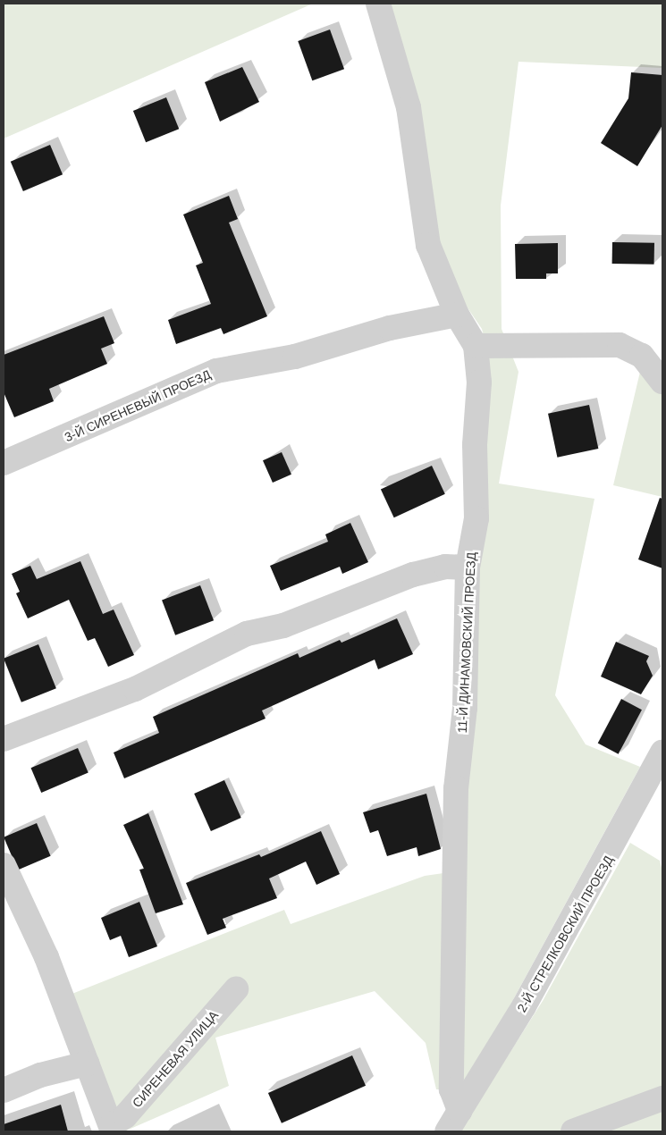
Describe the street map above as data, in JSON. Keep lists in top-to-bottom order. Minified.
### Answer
{"streets":{"street":["3-Й СИРЕНЕВЫЙ ПРОЕЗД","11-Й ДИНАМОВСКИЙ ПРОЕЗД","2-Й СТРЕЛКОВСКИЙ ПРОЕЗД","СИРЕНЕВАЯ УЛИЦА"]},"crossings":[["3-Й СИРЕНЕВЫЙ ПРОЕЗД","11-Й ДИНАМОВСКИЙ ПРОЕЗД"],["11-Й ДИНАМОВСКИЙ ПРОЕЗД","2-Й СТРЕЛКОВСКИЙ ПРОЕЗД"]]}
